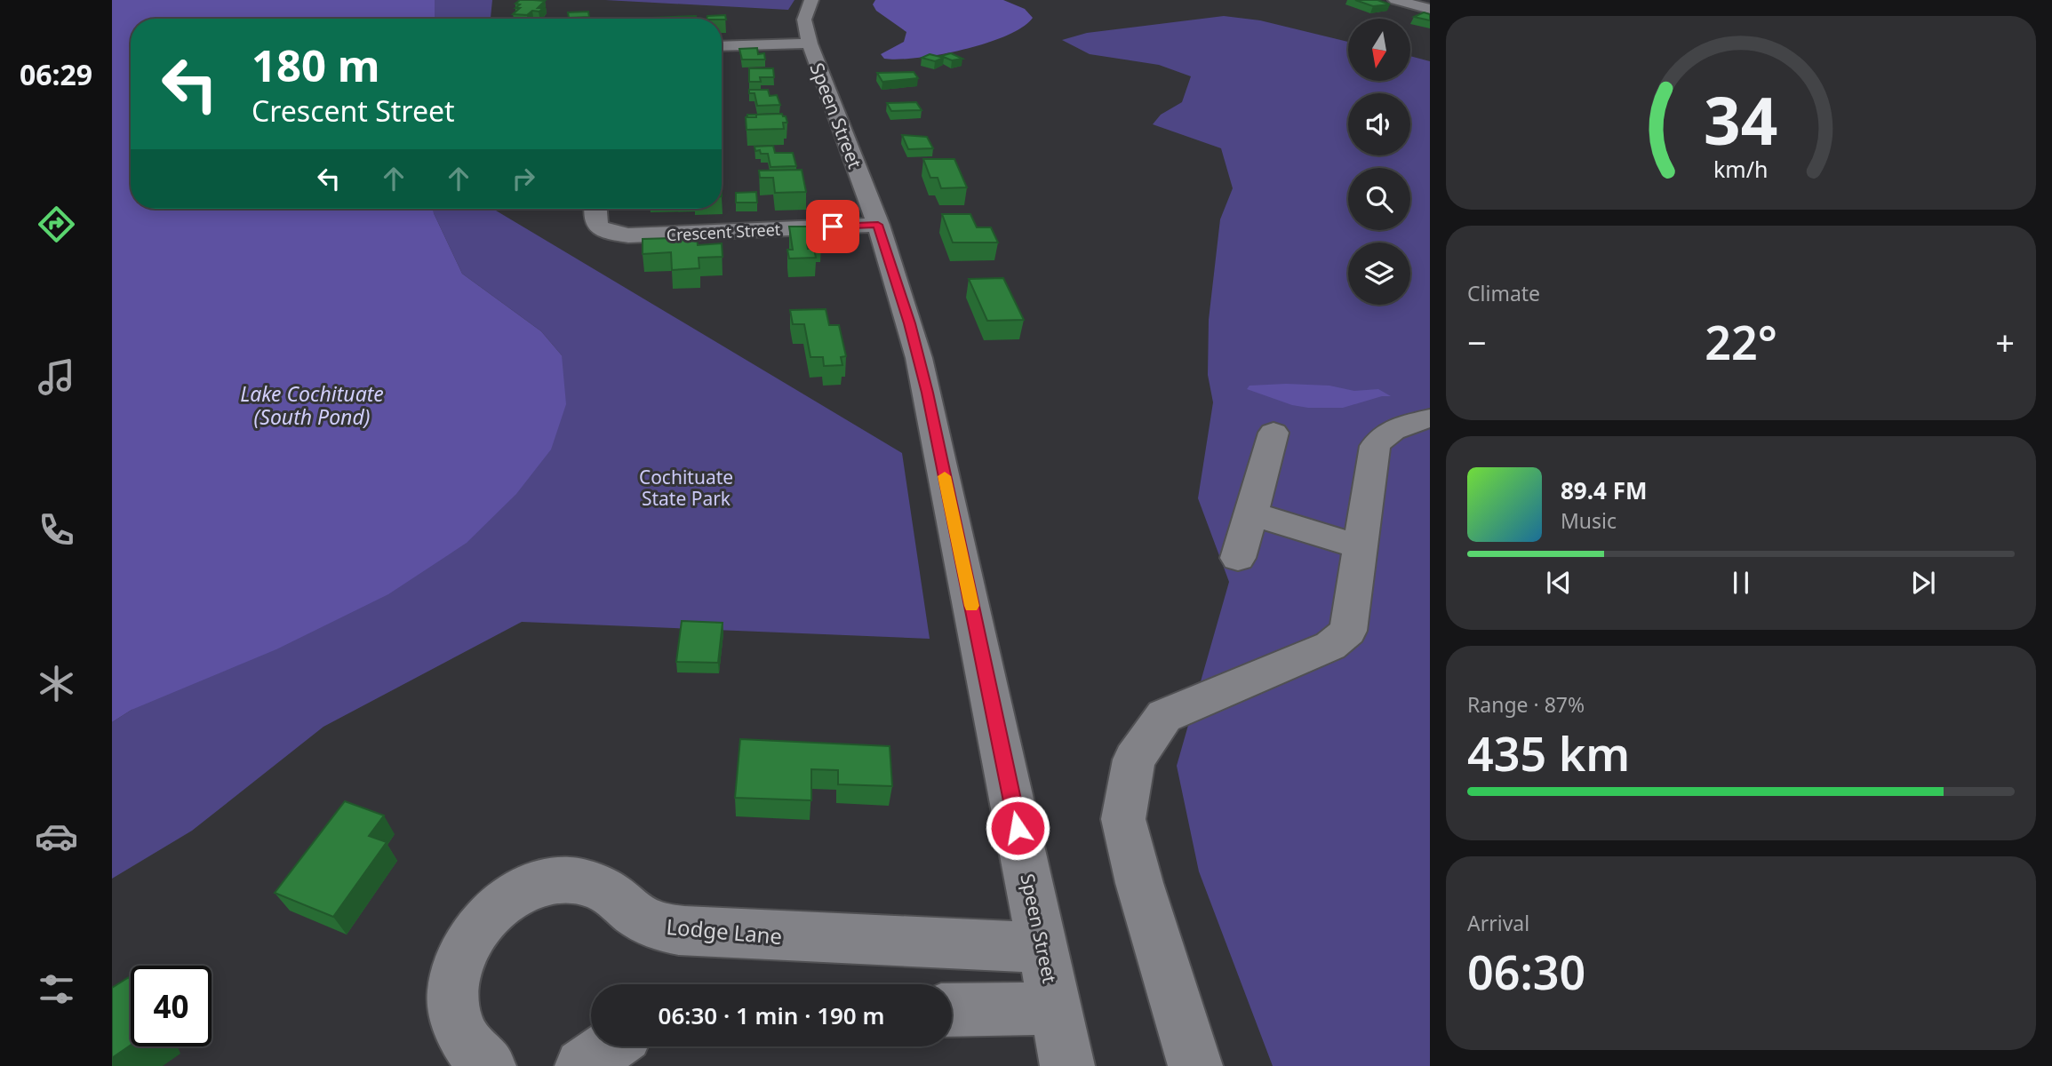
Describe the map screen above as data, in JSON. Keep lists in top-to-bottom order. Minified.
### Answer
{"streets":{"street":["Speen Street","Crescent Street","Lodge Lane"]},"crossings":[["Speen Street","Crescent Street"],["Speen Street","Lodge Lane"]],"water":["Lake Cochituate (South Pond)"],"parks":["Cochituate State Park"],"north":"bottom","page":{"tabs":"06:29","turn":["180 m","Crescent Street"],"tile":["Climate",["Range · 87%","435 km"],["Arrival","06:30"]],"heat":["−","22°","+"],"song":["89.4 FM","Music"],"limit":"40","trip":"06:30 · 1 min · 190 m","gauge":["34","km/h"]}}
